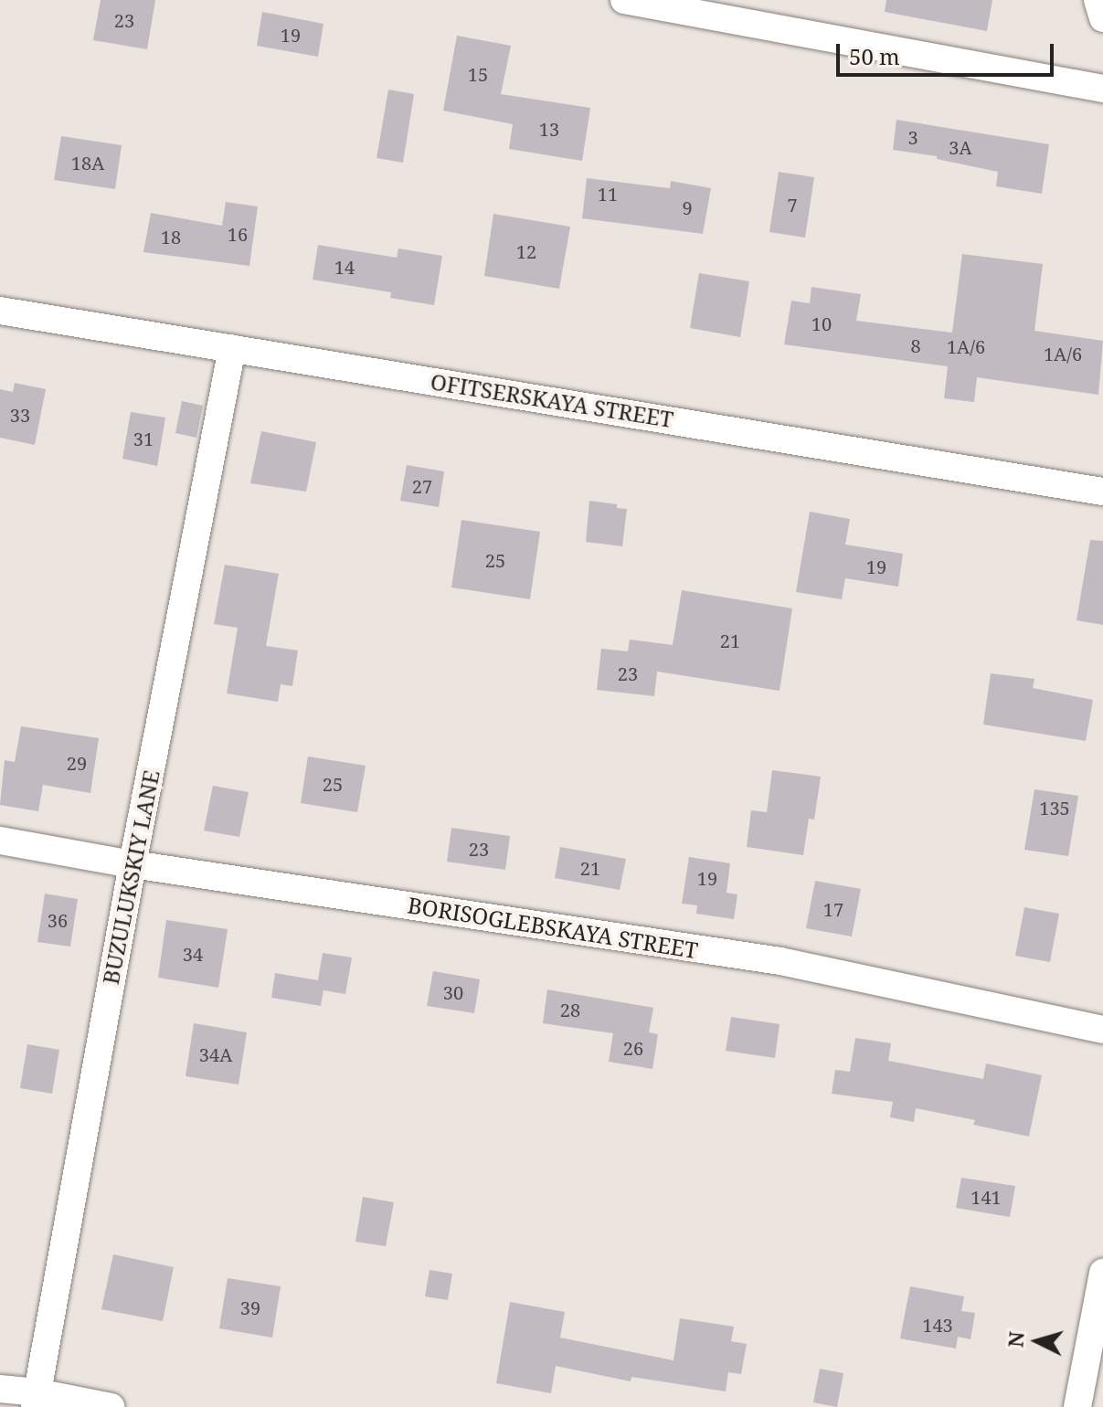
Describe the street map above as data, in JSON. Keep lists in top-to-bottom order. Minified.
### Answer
{"streets":{"street":["OFITSERSKAYA STREET","BUZULUKSKIY LANE","BORISOGLEBSKAYA STREET"]},"crossings":[["OFITSERSKAYA STREET","BUZULUKSKIY LANE"],["BUZULUKSKIY LANE","BORISOGLEBSKAYA STREET"]],"house_numbers":["23","19","15","13","3","3А","18А","11","7","9","16","18","12","14","10","8","1А/6","1А/6","33","31","27","25","19","21","23","29","25","135","23","21","19","17","36","34","30","28","26","34А","141","39","143"],"scale_bar":"50 m","north":"left"}
